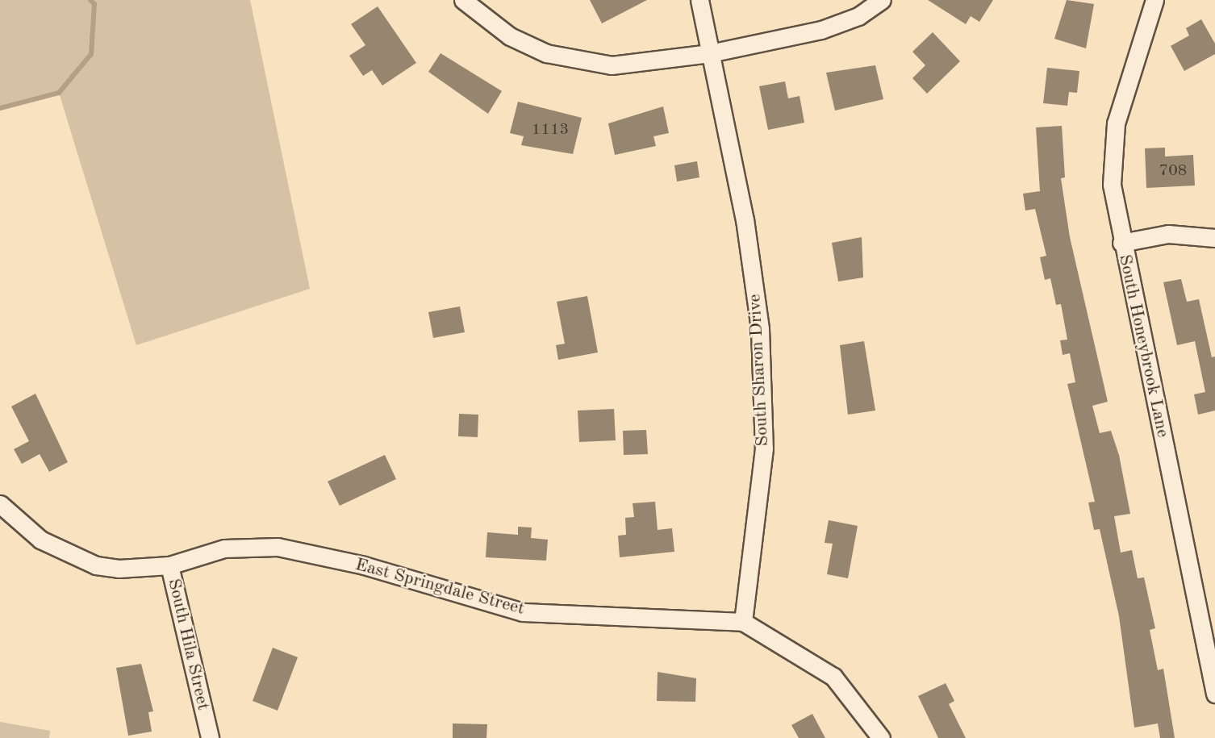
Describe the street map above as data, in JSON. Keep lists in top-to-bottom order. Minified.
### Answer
{"streets":{"street":["South Honeybrook Lane","South Sharon Drive","East Springdale Street","South Hila Street"]},"crossings":[["South Sharon Drive","East Springdale Street"],["East Springdale Street","South Hila Street"]],"house_numbers":["1113","708"]}
